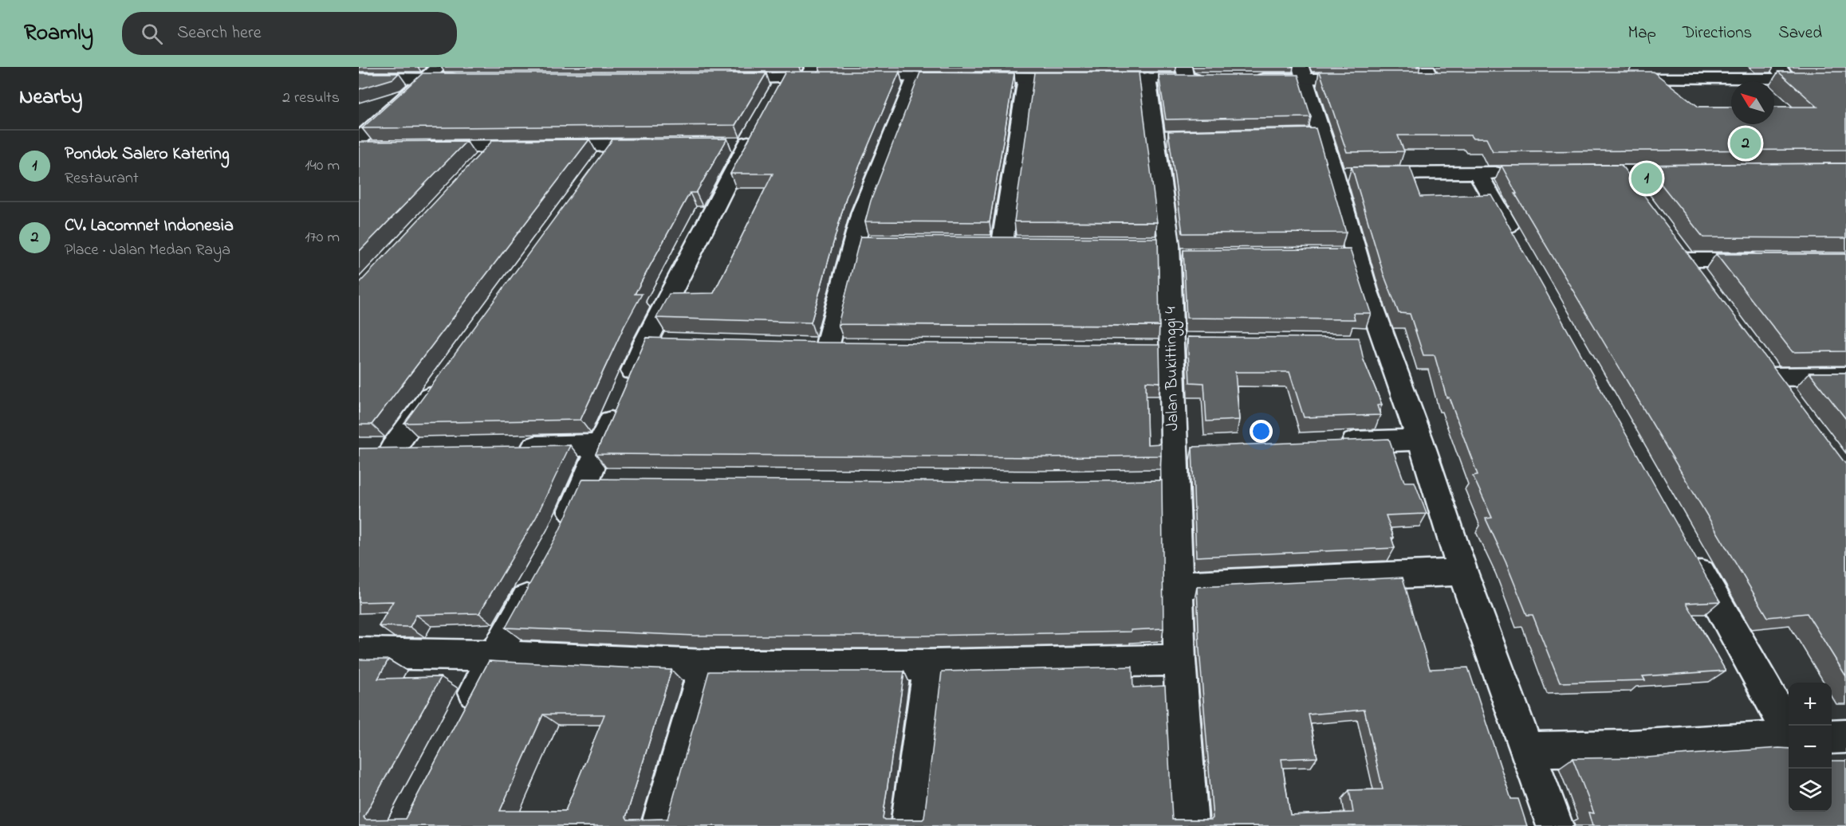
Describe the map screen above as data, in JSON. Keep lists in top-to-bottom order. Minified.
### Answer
{"streets":{"street":["Jalan Bukittinggi 4"]},"north":"top left","page":{"header":"Roamly","search":"Search here","nav":["Map","Directions","Saved"],"heading":["Nearby","2 results"],"pins":["2","1"],"list":[{"mark":"1","name":"Pondok Salero Katering","note":"Restaurant","value":"140 m"},{"mark":"2","name":"CV. Lacomnet Indonesia","note":"Place · Jalan Medan Raya","value":"170 m"}],"map_buttons":["+","−"]}}
